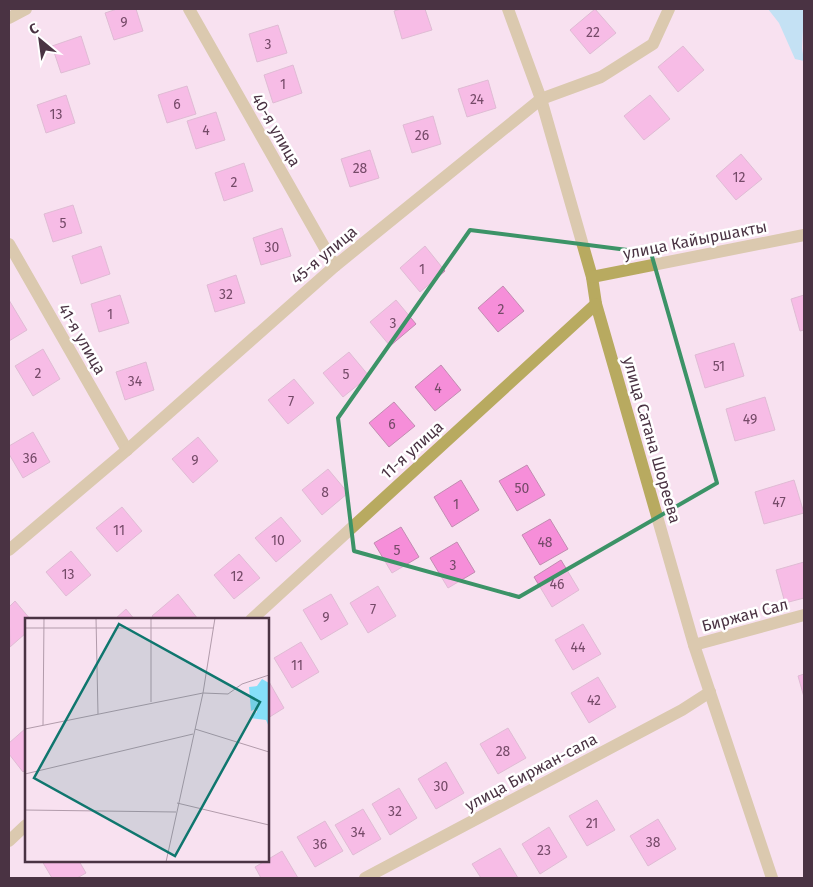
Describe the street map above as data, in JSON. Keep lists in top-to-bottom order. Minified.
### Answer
{"streets":{"street":["40-я улица","улица Кайыршакты","45-я улица","41-я улица","улица Сатана Шореева","11-я улица","Биржан Сал","улица Биржан-сала"]},"crossings":[["40-я улица","45-я улица"],["улица Кайыршакты","улица Сатана Шореева"],["45-я улица","41-я улица"],["45-я улица","улица Сатана Шореева"],["улица Сатана Шореева","11-я улица"],["улица Сатана Шореева","Биржан Сал"],["улица Сатана Шореева","улица Биржан-сала"]],"house_numbers":["9","22","3","1","24","6","13","4","26","28","12","2","5","30","1","32","2","1","3","51","2","5","34","4","7","49","6","36","9","50","8","47","1","11","10","48","5","3","13","12","46","7","9","44","11","42","28","30","32","21","34","38","36","23"],"north":"top left"}
